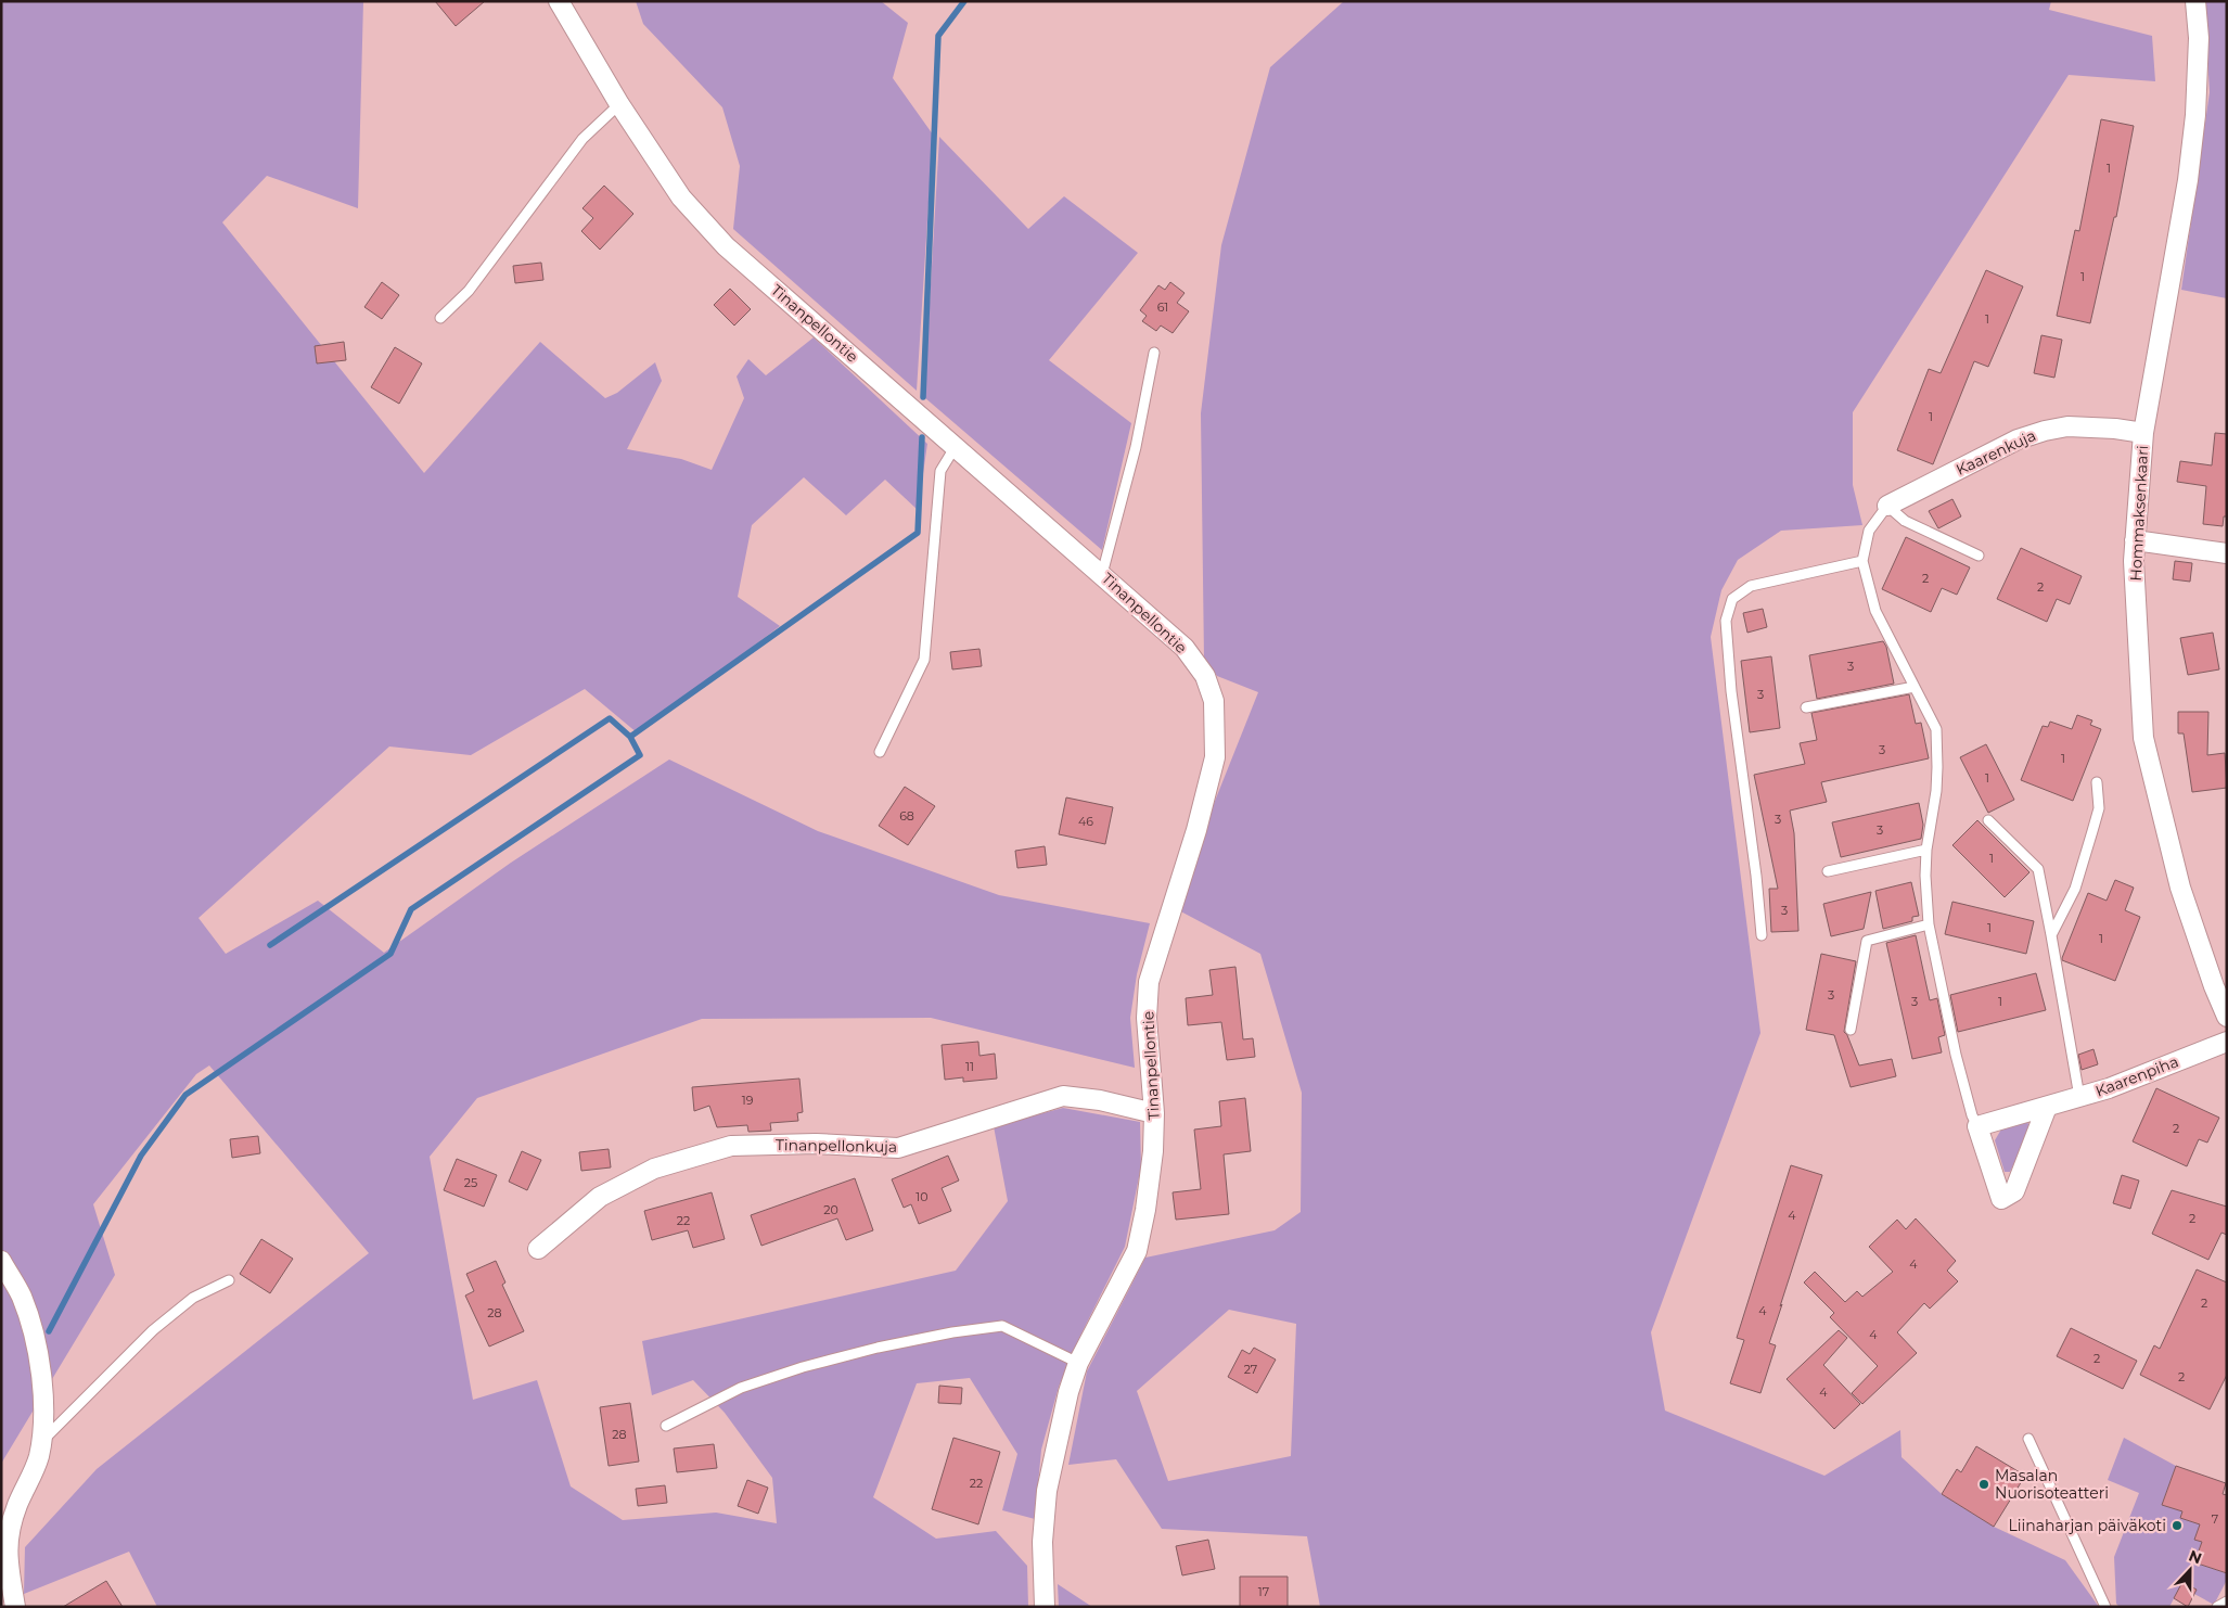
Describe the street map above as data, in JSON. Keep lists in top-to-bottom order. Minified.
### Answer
{"streets":{"street":["Tinanpellontie","Kaarenkuja","Hommaksenkaari","Kaarenpiha","Tinanpellonkuja"]},"crossings":[["Tinanpellontie","Tinanpellonkuja"],["Kaarenkuja","Hommaksenkaari"]],"places":["Masalan Nuorisoteatteri","Liinaharjan päiväkoti"],"house_numbers":["1","1","61","1","1","2","2","3","3","3","1","1","68","3","46","3","1","3","1","1","3","3","1","11","19","2","25","10","20","4","2","22","4","2","4","28","4","2","27","2","4","28","22","7","17"],"north":"top"}
